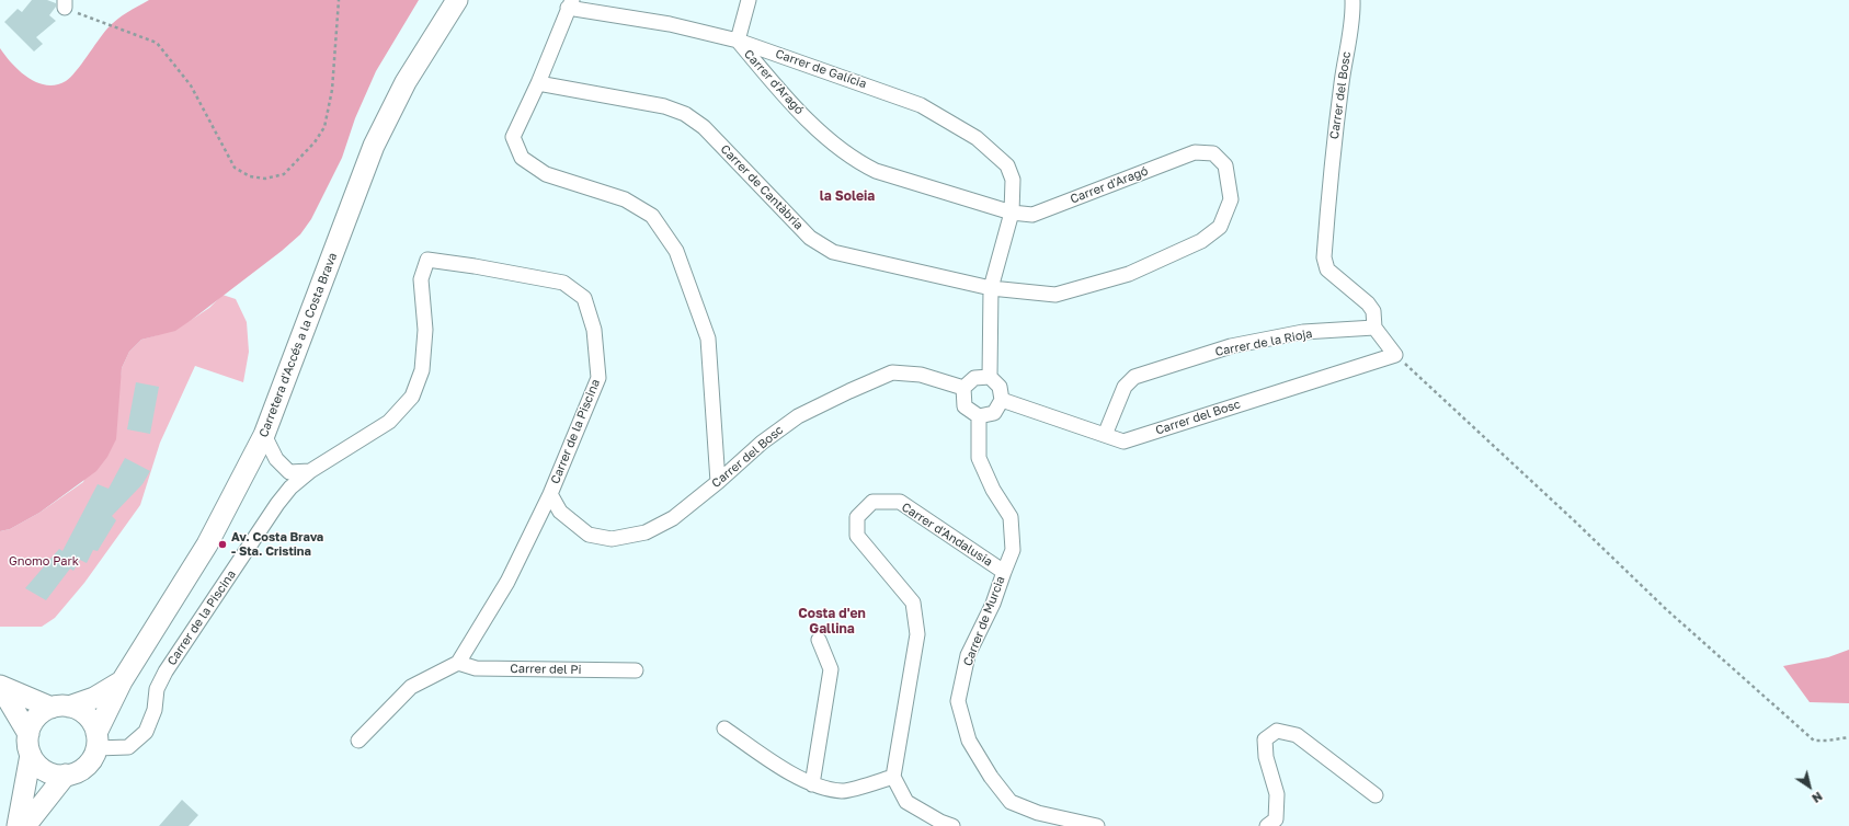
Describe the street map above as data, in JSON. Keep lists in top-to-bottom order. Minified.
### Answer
{"streets":{"main road":["Carretera d'Accés a la Costa Brava"],"street":["Carrer de Galícia","Carrer d'Aragó","Carrer del Bosc","Carrer de Cantàbria","Carrer de la Rioja","Carrer de la Piscina","Carrer d'Andalusia","Carrer de Murcia","Carrer del Pi"]},"crossings":[["Carrer de Galícia","Carrer d'Aragó"],["Carrer de Galícia","Carrer del Bosc"],["Carrer de Galícia","Carrer de Cantàbria"],["Carrer de Galícia","Carrer d'Andalusia"],["Carrer d'Aragó","Carrer de Cantàbria"],["Carrer del Bosc","Carrer de la Rioja"],["Carrer del Bosc","Carrer de la Piscina"],["Carrer del Bosc","Carrer d'Andalusia"],["Carretera d'Accés a la Costa Brava","Carrer de la Piscina"],["Carrer de la Piscina","Carrer del Pi"],["Carrer d'Andalusia","Carrer de Murcia"]],"districts":["la Soleia","Costa d'en Gallina"],"parks":["Gnomo Park"],"places":["Av. Costa Brava - Sta. Cristina"],"north":"bottom right"}
